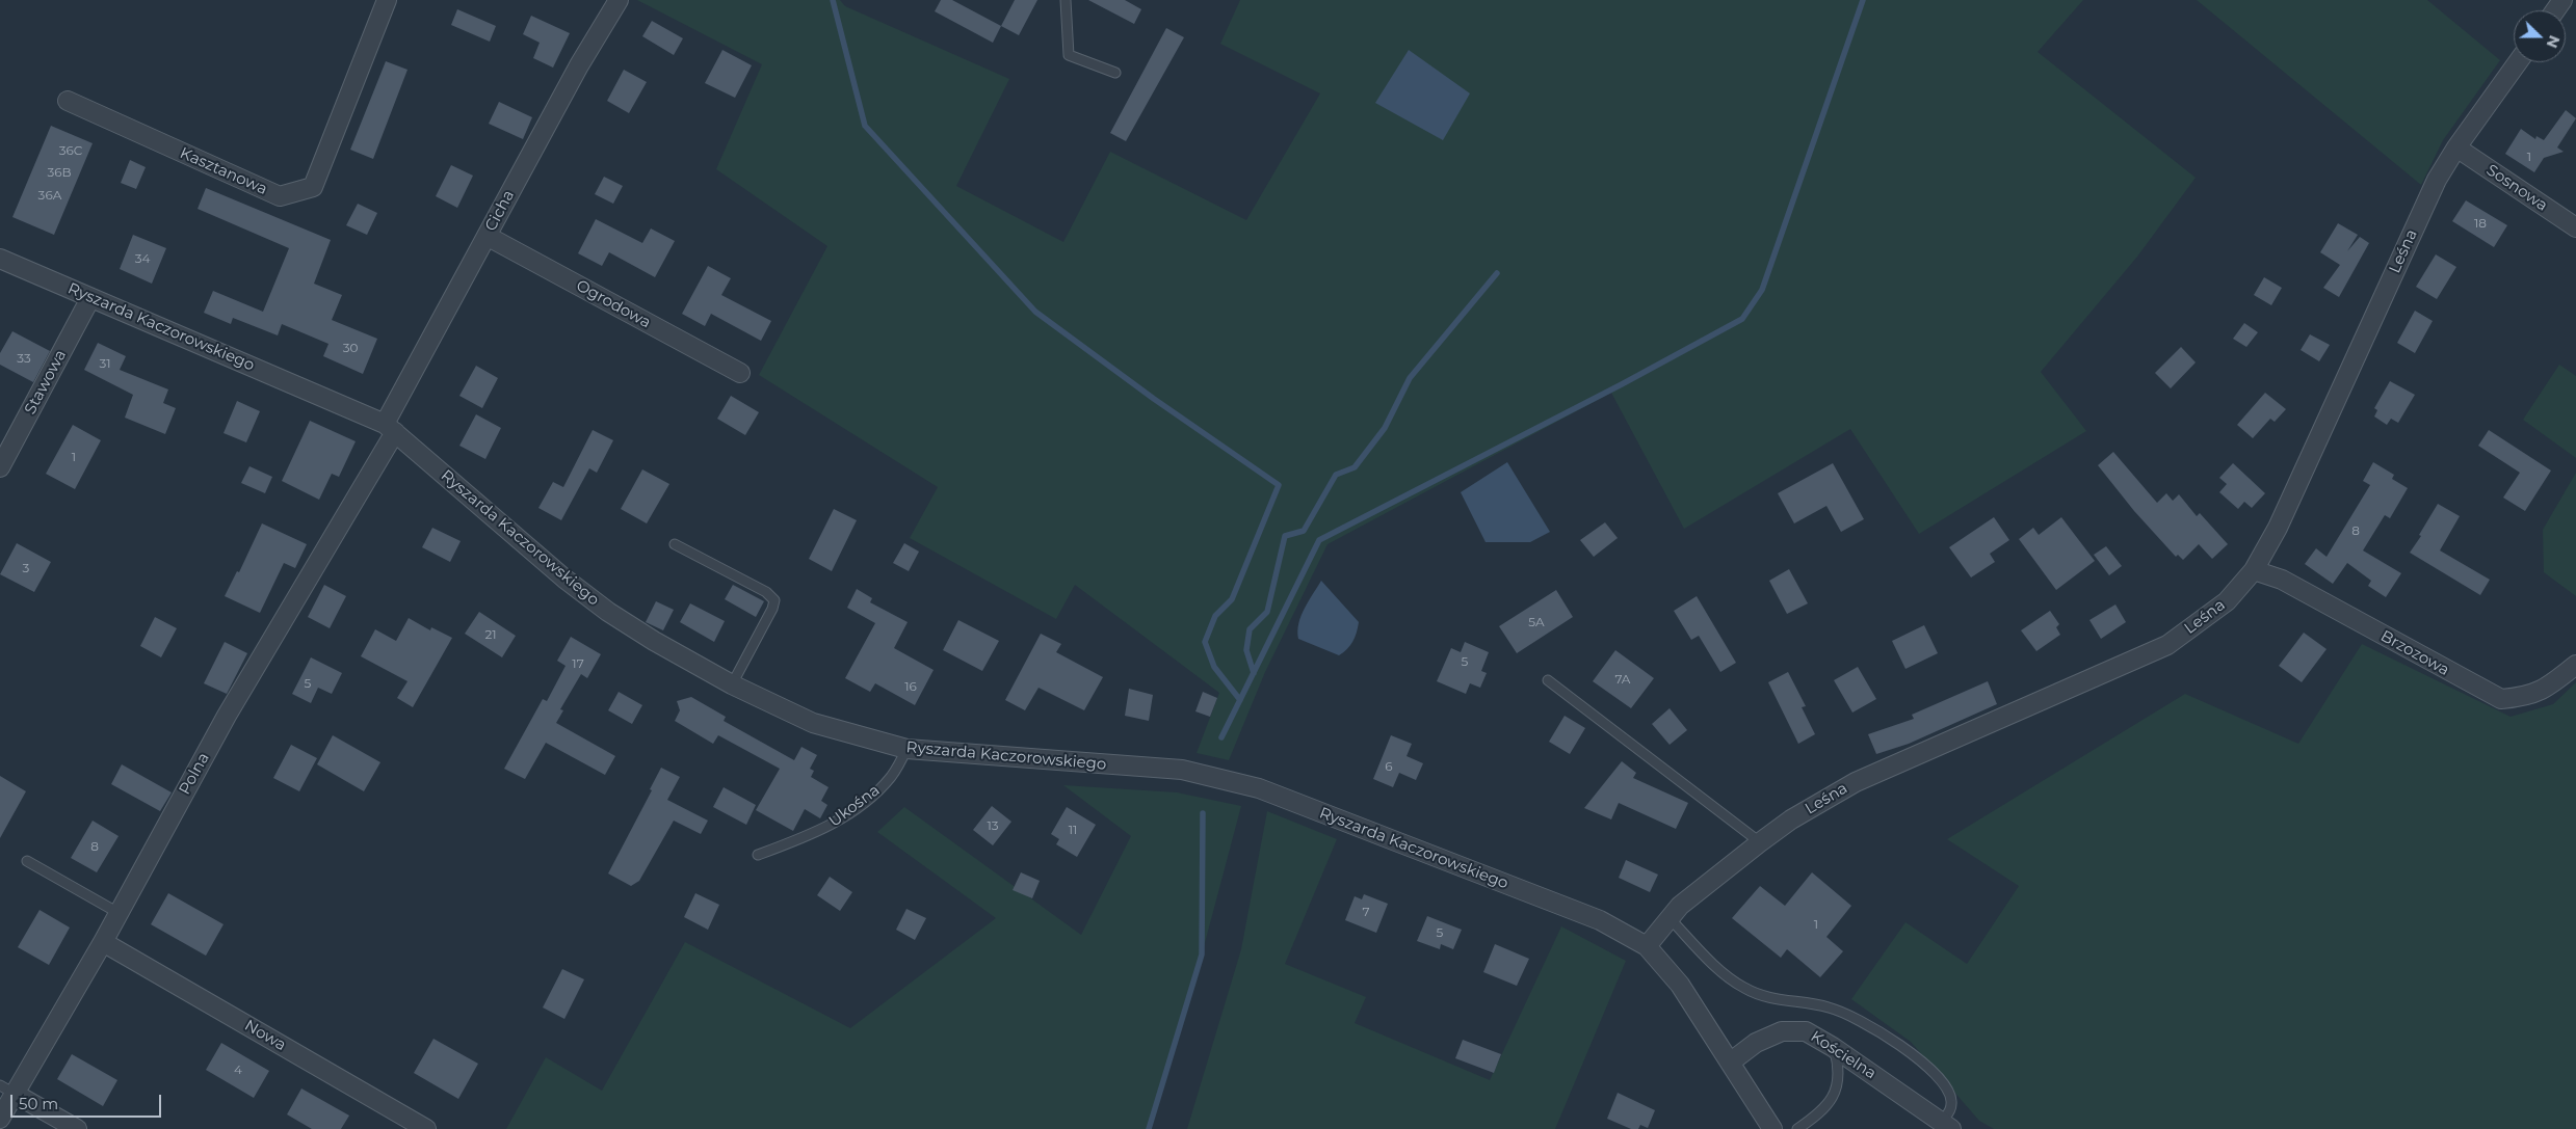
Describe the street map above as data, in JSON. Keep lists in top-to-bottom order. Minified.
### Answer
{"streets":{"street":["Kasztanowa","Sosnowa","Cicha","Leśna","Ogrodowa","Ryszarda Kaczorowskiego","Stawowa","Brzozowa","Polna","Nowa","Kościelna"],"lane":["Ukośna"]},"crossings":[["Sosnowa","Leśna"],["Cicha","Ogrodowa"],["Cicha","Ryszarda Kaczorowskiego"],["Cicha","Polna"],["Leśna","Ryszarda Kaczorowskiego"],["Leśna","Brzozowa"],["Ryszarda Kaczorowskiego","Stawowa"],["Ryszarda Kaczorowskiego","Polna"],["Ryszarda Kaczorowskiego","Ukośna"],["Polna","Nowa"]],"house_numbers":["36C","1","36B","36A","18","34","30","33","31","1","8","3","5A","21","5","17","7A","5","16","6","13","11","8","7","1","5","4"],"scale_bar":"50 m","north":"right"}
